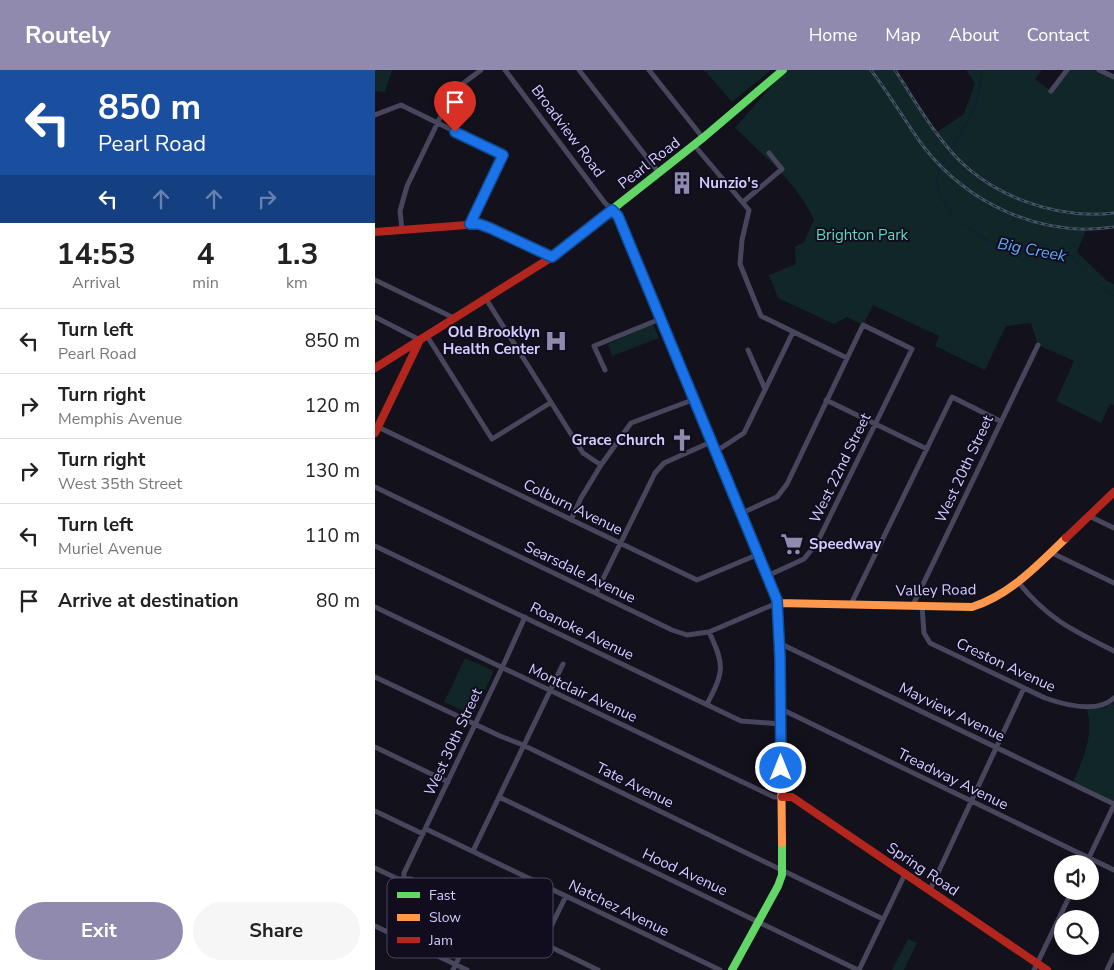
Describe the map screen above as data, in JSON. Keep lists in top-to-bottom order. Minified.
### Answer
{"streets":{"main road":["Broadview Road","Pearl Road","Valley Road","Spring Road"],"street":["West 22nd Street","West 20th Street","Colburn Avenue","Searsdale Avenue","Roanoke Avenue","Creston Avenue","Montclair Avenue","Mayview Avenue","West 30th Street","Treadway Avenue","Tate Avenue","Hood Avenue","Natchez Avenue"]},"crossings":[["Broadview Road","Pearl Road"],["Broadview Road","West 22nd Street"],["Broadview Road","Colburn Avenue"],["Broadview Road","Searsdale Avenue"],["Broadview Road","Valley Road"],["Broadview Road","Roanoke Avenue"],["Broadview Road","Montclair Avenue"],["Broadview Road","Mayview Avenue"],["Broadview Road","Treadway Avenue"],["Broadview Road","Tate Avenue"],["Broadview Road","Spring Road"],["Broadview Road","Hood Avenue"],["West 20th Street","Valley Road"],["Searsdale Avenue","Valley Road"],["Valley Road","Creston Avenue"],["Roanoke Avenue","West 30th Street"],["Montclair Avenue","West 30th Street"],["Montclair Avenue","Spring Road"],["West 30th Street","Tate Avenue"],["West 30th Street","Natchez Avenue"]],"water":["Big Creek"],"parks":["Brighton Park"],"places":{"building":["Nunzio's"],"hospital":["Old Brooklyn Health Center"],"church":["Grace Church"],"supermarket":["Speedway"]},"legend":["Fast","Slow","Jam"],"page":{"header":"Routely","nav":["Home","Map","About","Contact"],"turn":["850 m","Pearl Road"],"eta":["14:53","Arrival","4","min","1.3","km"],"list":[{"name":"Turn left","note":"Pearl Road","value":"850 m"},{"name":"Turn right","note":"Memphis Avenue","value":"120 m"},{"name":"Turn right","note":"West 35th Street","value":"130 m"},{"name":"Turn left","note":"Muriel Avenue","value":"110 m"},{"name":"Arrive at destination","value":"80 m"}],"buttons":["Exit","Share"]}}
